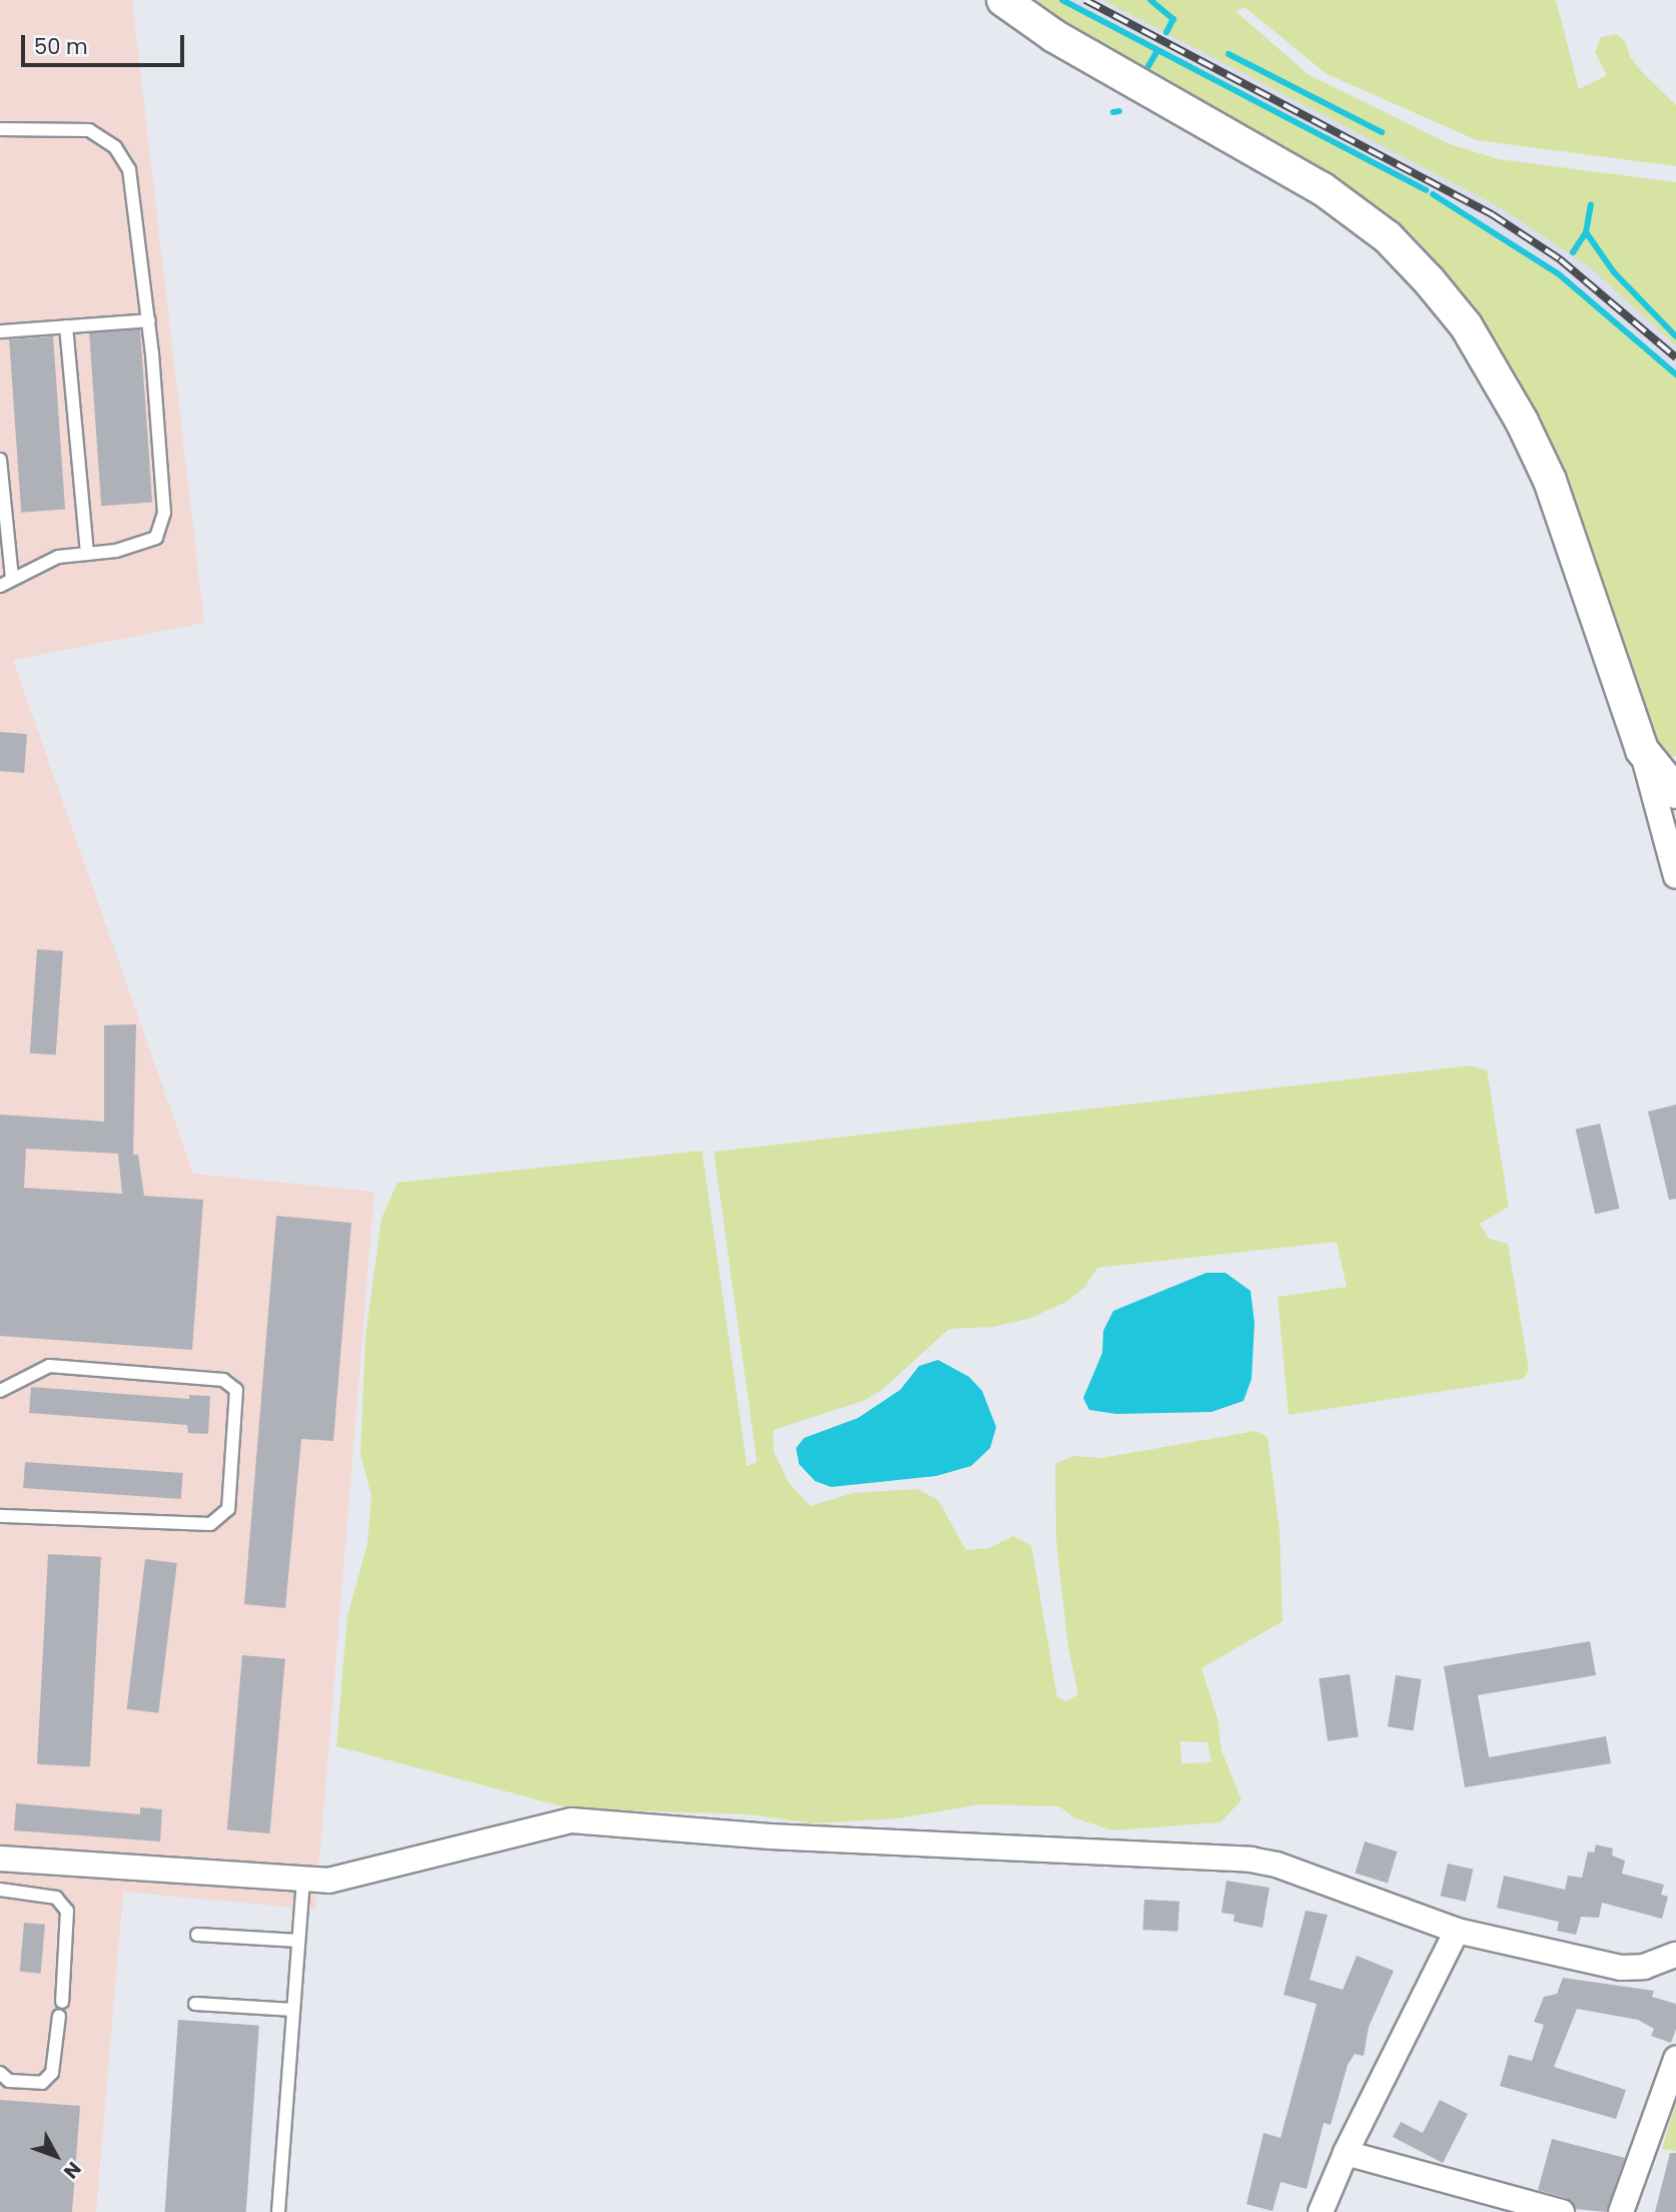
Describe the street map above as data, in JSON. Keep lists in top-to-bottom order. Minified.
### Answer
{"scale_bar":"50 m","north":"bottom right"}
